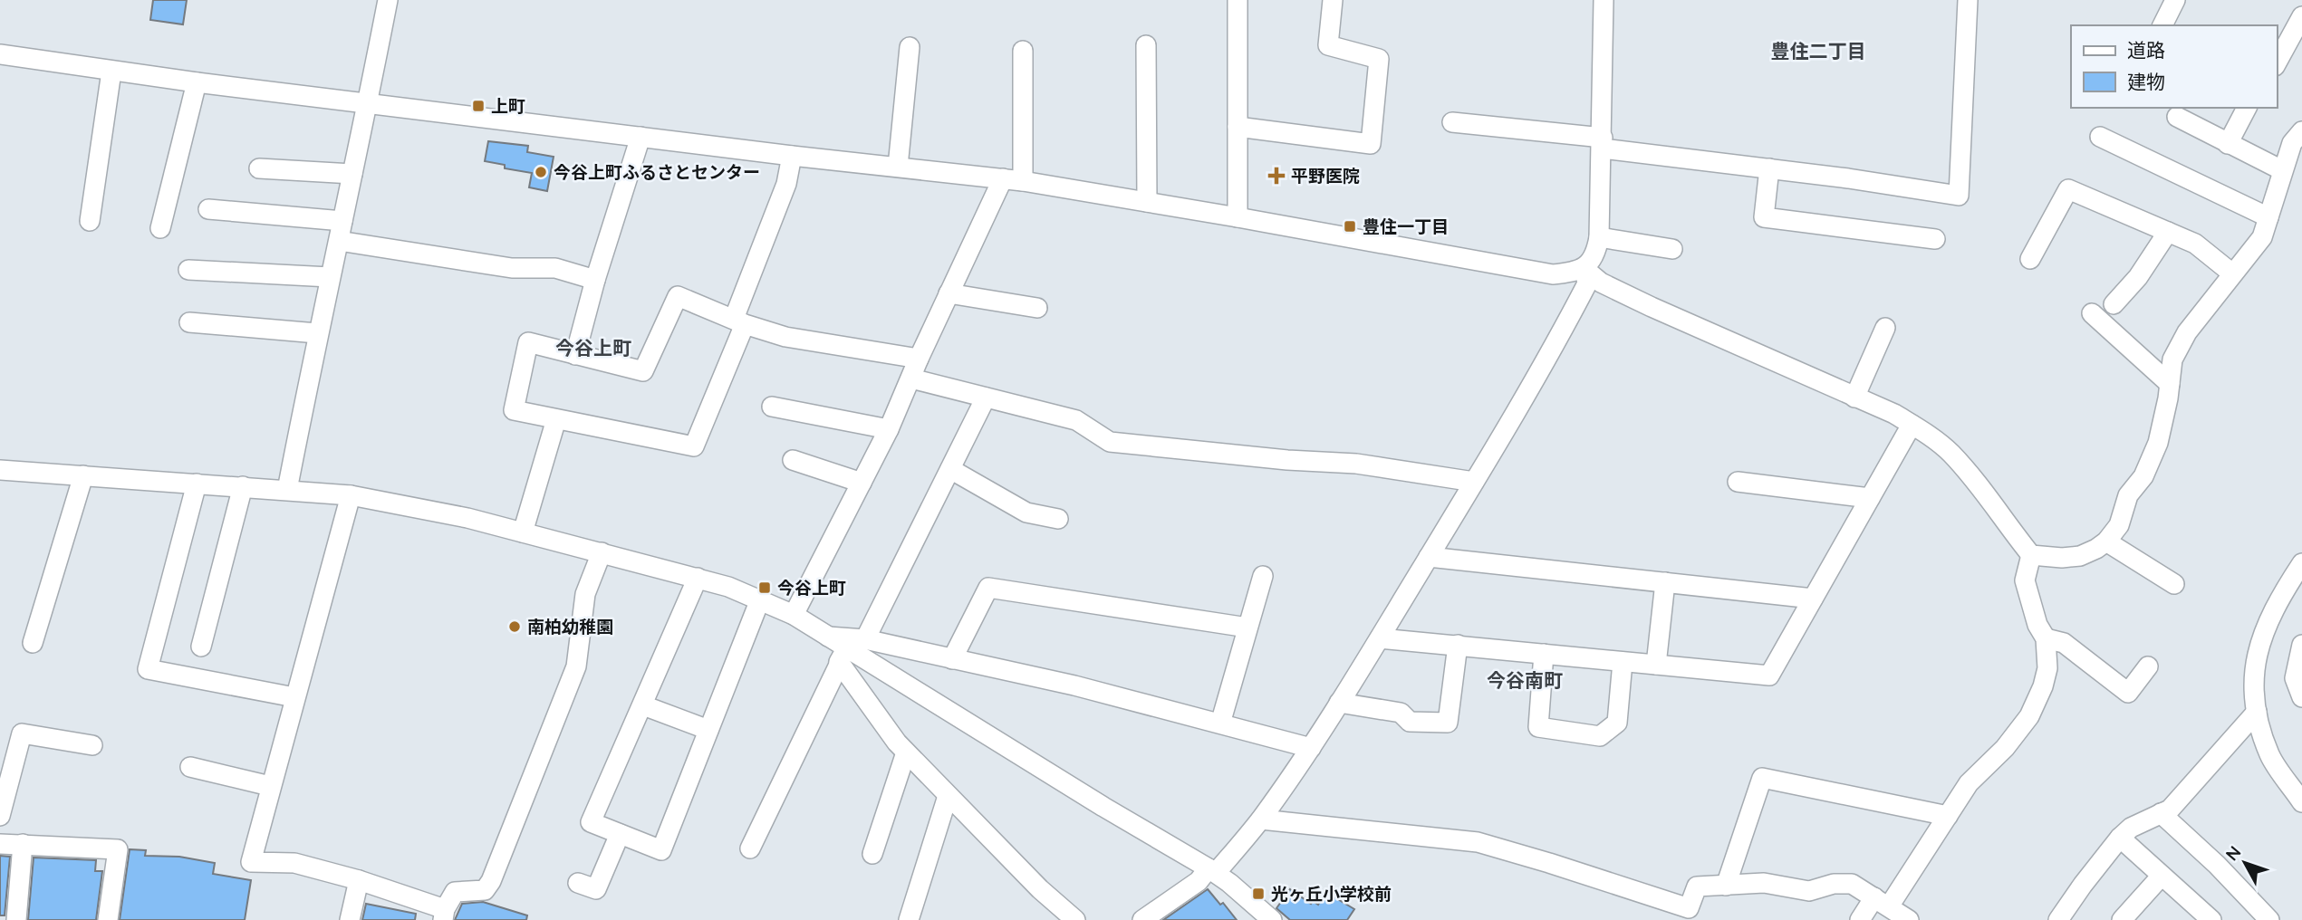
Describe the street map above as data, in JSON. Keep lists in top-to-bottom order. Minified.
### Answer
{"districts":["豊住二丁目","今谷上町","今谷南町"],"places":{"transit":["上町","豊住一丁目","今谷上町","光ヶ丘小学校前"],"other":["今谷上町ふるさとセンター","南柏幼稚園"],"health":["平野医院"]},"legend":["道路","建物"],"north":"top left"}
